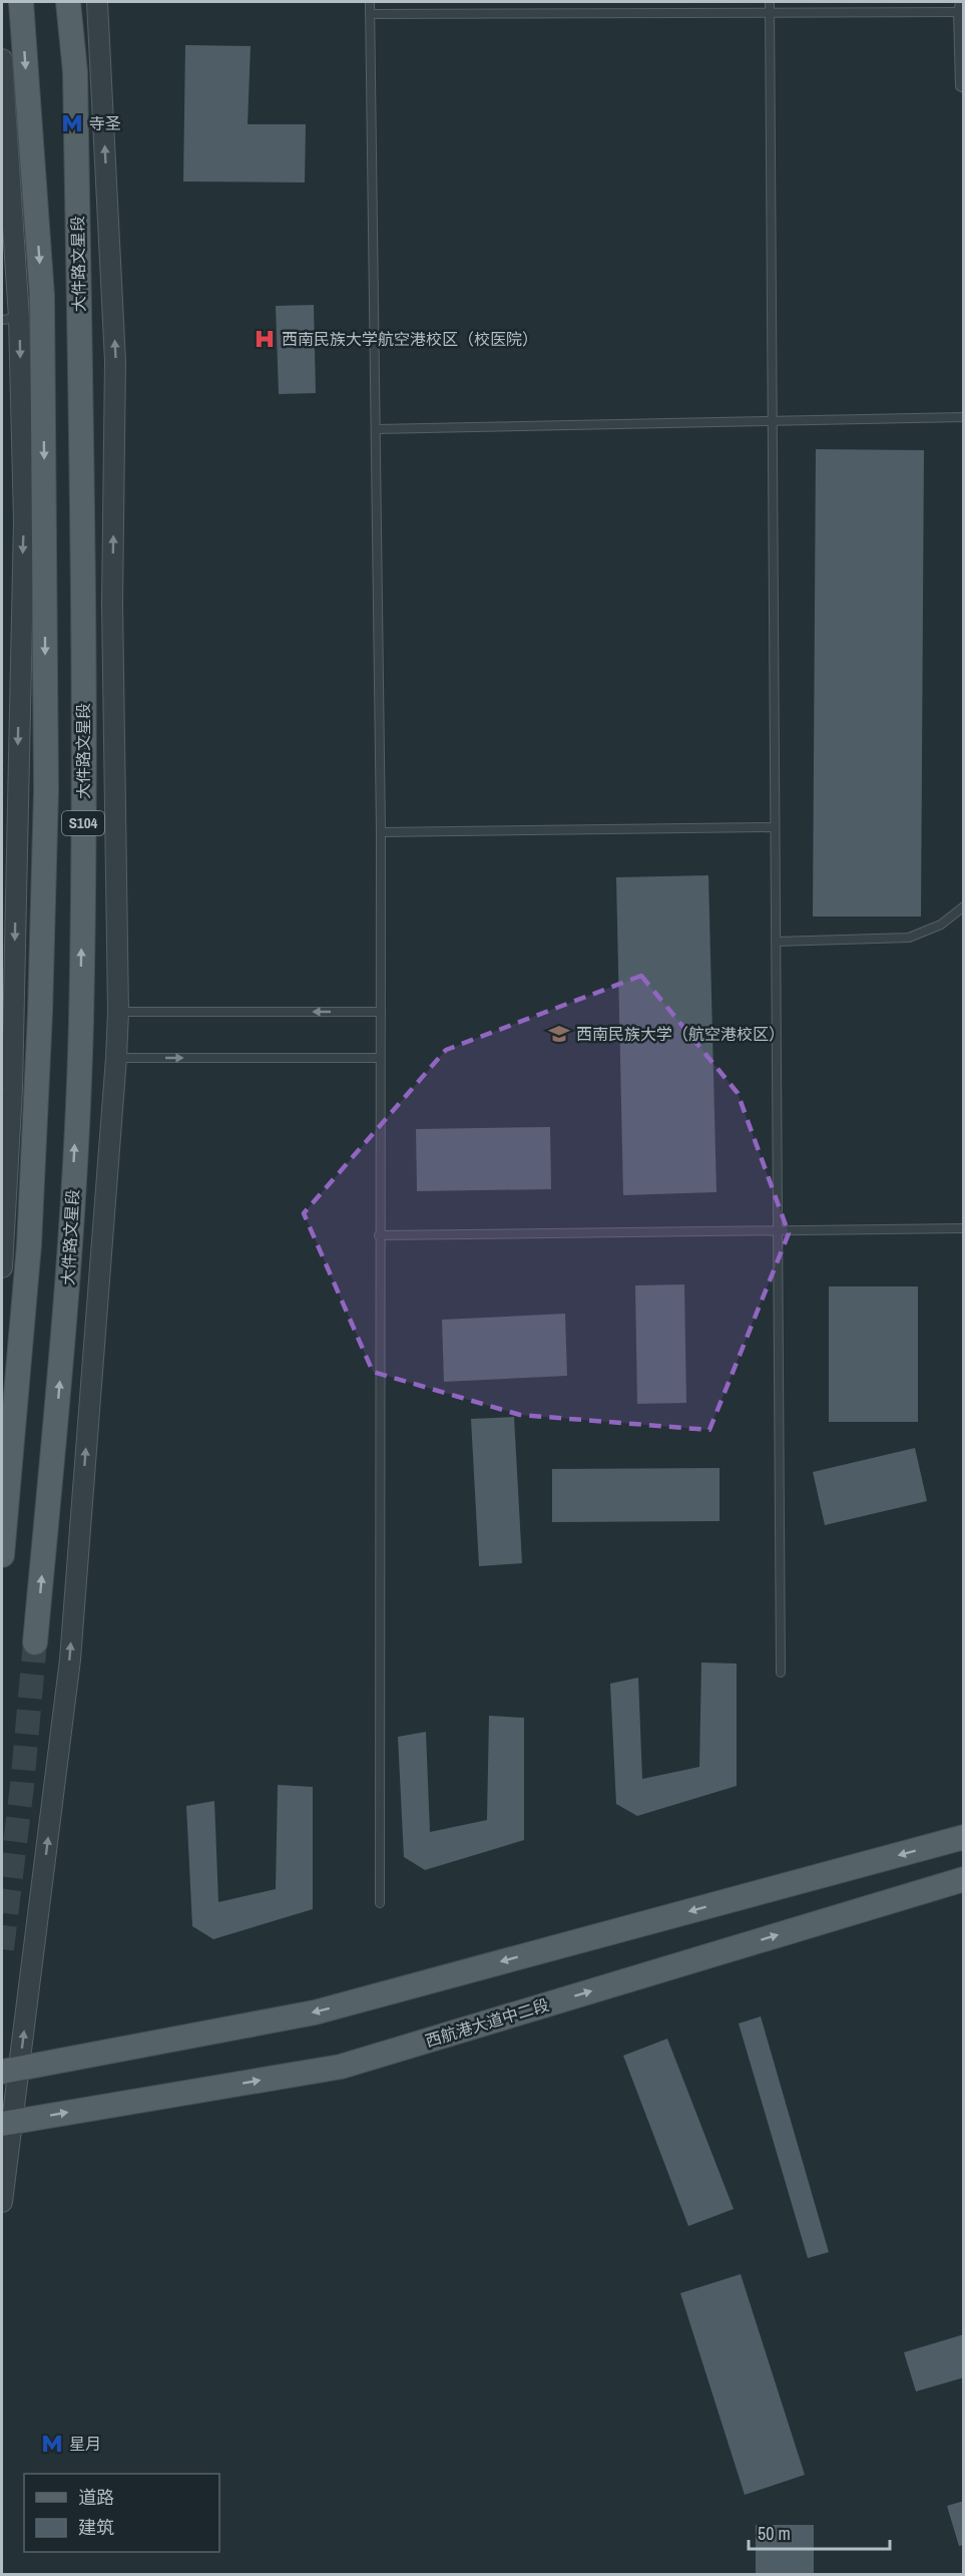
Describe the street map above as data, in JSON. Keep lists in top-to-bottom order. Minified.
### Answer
{"streets":{"main road":["大件路文星段","S104","西航港大道中二段"]},"places":{"metro station":["寺圣","星月"],"hospital":["西南民族大学航空港校区（校医院）"],"school or university":["西南民族大学（航空港校区）"]},"legend":["道路","建筑"],"scale_bar":"50 m"}
